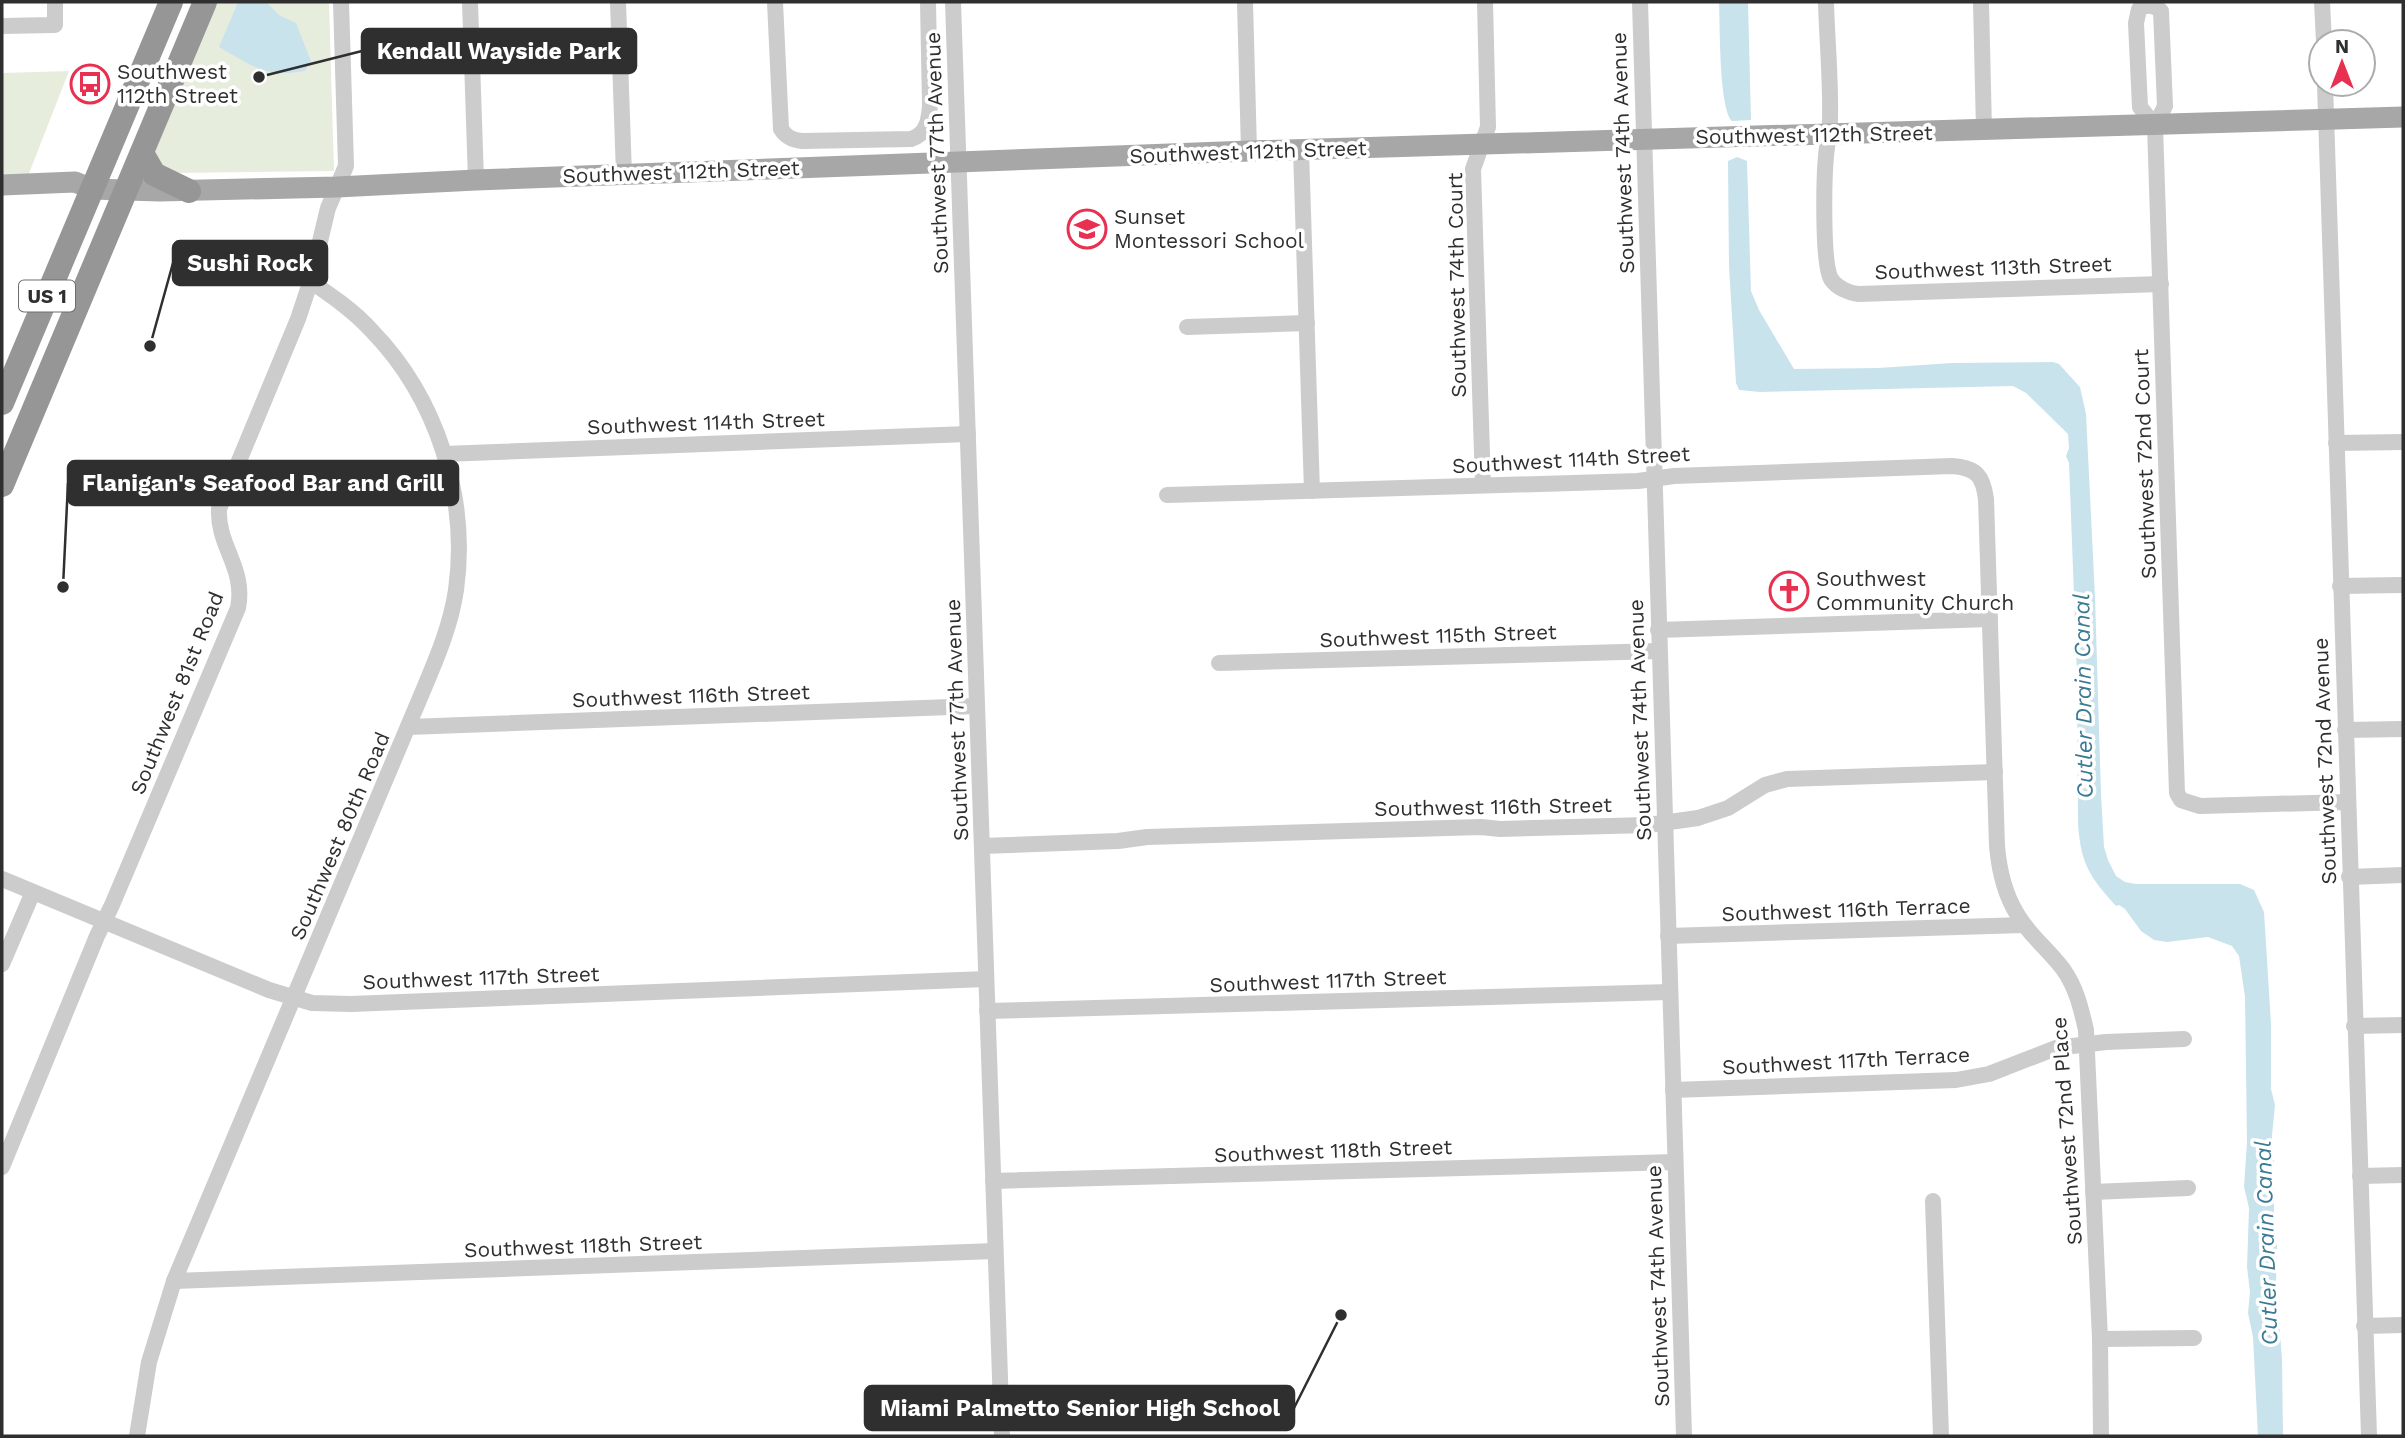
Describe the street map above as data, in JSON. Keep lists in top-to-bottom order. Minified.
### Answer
{"streets":{"highway":["US 1"],"main road":["Southwest 112th Street"],"street":["Southwest 77th Avenue","Southwest 74th Avenue","Southwest 113th Street","Southwest 74th Court","Southwest 114th Street","Southwest 72nd Court","Southwest 115th Street","Southwest 81st Road","Southwest 116th Street","Southwest 72nd Avenue","Southwest 80th Road","Southwest 116th Terrace","Southwest 117th Street","Southwest 117th Terrace","Southwest 72nd Place","Southwest 118th Street"]},"crossings":[["Southwest 112th Street","Southwest 77th Avenue"],["Southwest 112th Street","Southwest 74th Avenue"],["Southwest 112th Street","Southwest 113th Street"],["Southwest 112th Street","Southwest 74th Court"],["Southwest 112th Street","US 1"],["Southwest 112th Street","Southwest 72nd Court"],["Southwest 112th Street","Southwest 81st Road"],["Southwest 112th Street","Southwest 72nd Avenue"],["Southwest 77th Avenue","Southwest 114th Street"],["Southwest 77th Avenue","Southwest 116th Street"],["Southwest 77th Avenue","Southwest 117th Street"],["Southwest 77th Avenue","Southwest 118th Street"],["Southwest 74th Avenue","Southwest 114th Street"],["Southwest 74th Avenue","Southwest 115th Street"],["Southwest 74th Avenue","Southwest 116th Street"],["Southwest 74th Avenue","Southwest 116th Terrace"],["Southwest 74th Avenue","Southwest 117th Street"],["Southwest 74th Avenue","Southwest 117th Terrace"],["Southwest 74th Avenue","Southwest 118th Street"],["Southwest 113th Street","Southwest 72nd Court"],["Southwest 74th Court","Southwest 114th Street"],["Southwest 114th Street","Southwest 80th Road"],["Southwest 114th Street","Southwest 72nd Place"],["Southwest 72nd Court","Southwest 72nd Avenue"],["Southwest 81st Road","Southwest 80th Road"],["Southwest 81st Road","Southwest 117th Street"],["Southwest 116th Street","Southwest 80th Road"],["Southwest 116th Street","Southwest 72nd Place"],["Southwest 80th Road","Southwest 117th Street"],["Southwest 80th Road","Southwest 118th Street"],["Southwest 116th Terrace","Southwest 72nd Place"],["Southwest 117th Terrace","Southwest 72nd Place"]],"water":["Cutler Drain Canal"],"places":{"other":["Kendall Wayside Park","Sushi Rock","Flanigan's Seafood Bar and Grill","Miami Palmetto Senior High School"],"bus stop":["Southwest 112th Street"],"school or university":["Sunset Montessori School"],"church":["Southwest Community Church"]},"north":"top"}
